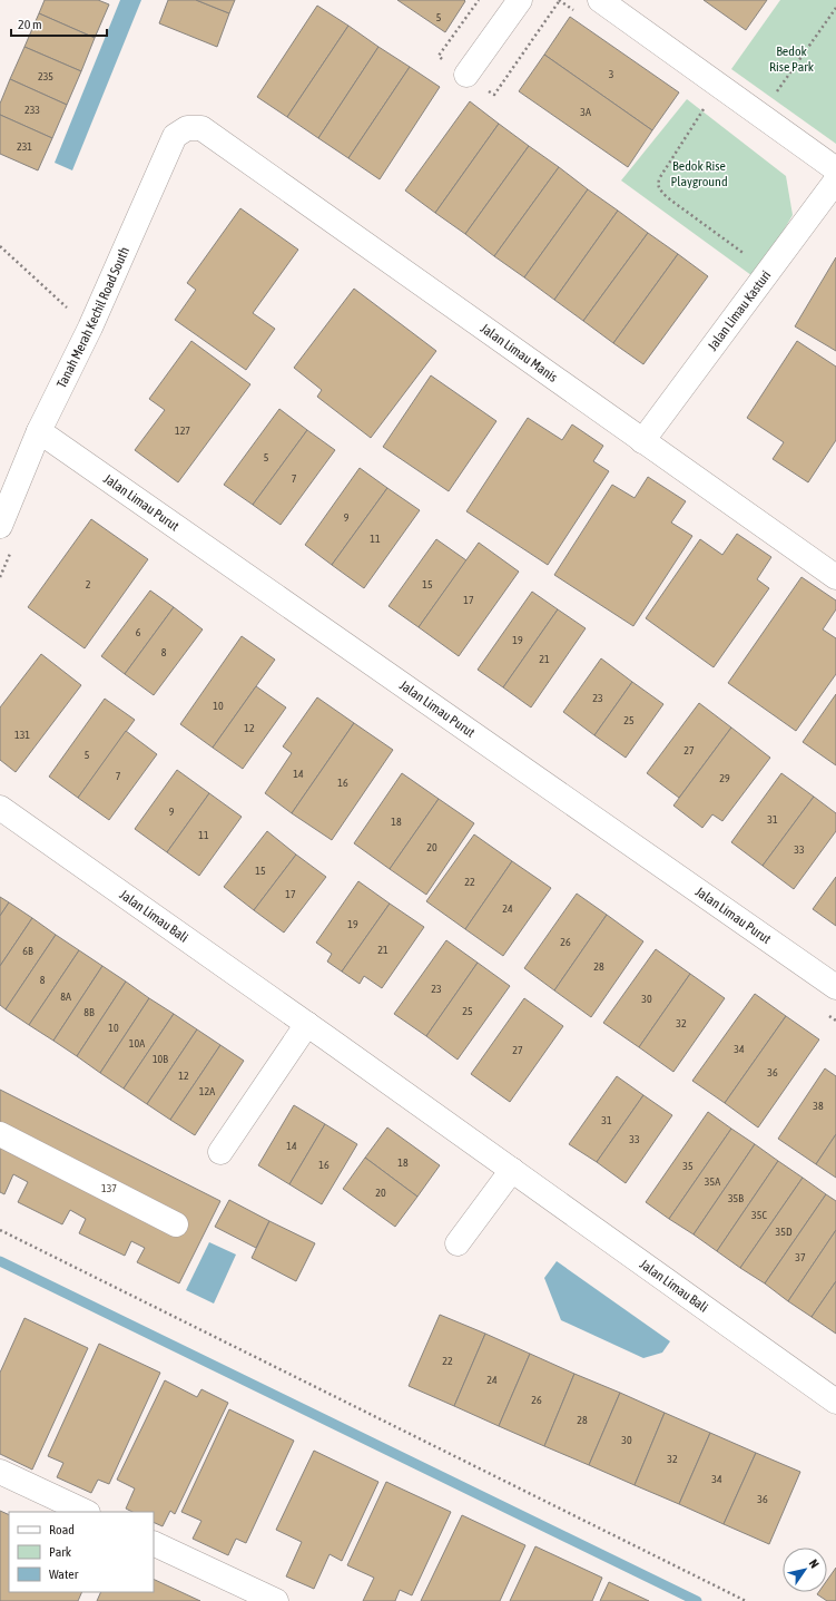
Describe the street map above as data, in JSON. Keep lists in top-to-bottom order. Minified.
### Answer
{"streets":{"street":["Jalan Limau Kasturi","Tanah Merah Kechil Road South","Jalan Limau Manis","Jalan Limau Purut","Jalan Limau Bali"]},"crossings":[["Jalan Limau Kasturi","Jalan Limau Manis"],["Tanah Merah Kechil Road South","Jalan Limau Manis"],["Tanah Merah Kechil Road South","Jalan Limau Purut"]],"parks":["Bedok Rise Park","Bedok Rise Playground"],"house_numbers":["5","3","235","233","3A","231","127","5","7","9","11","2","15","17","6","19","8","21","23","10","25","12","131","27","5","14","7","29","16","9","31","18","11","20","33","15","22","17","24","19","26","21","6B","28","8","23","8A","30","25","8B","32","10","10A","34","27","10B","36","12","12A","38","31","33","14","18","16","35","35A","137","20","35B","35C","35D","37","22","24","26","28","30","32","34","36"],"legend":["Road","Park","Water"],"scale_bar":"20 m","north":"top right"}
